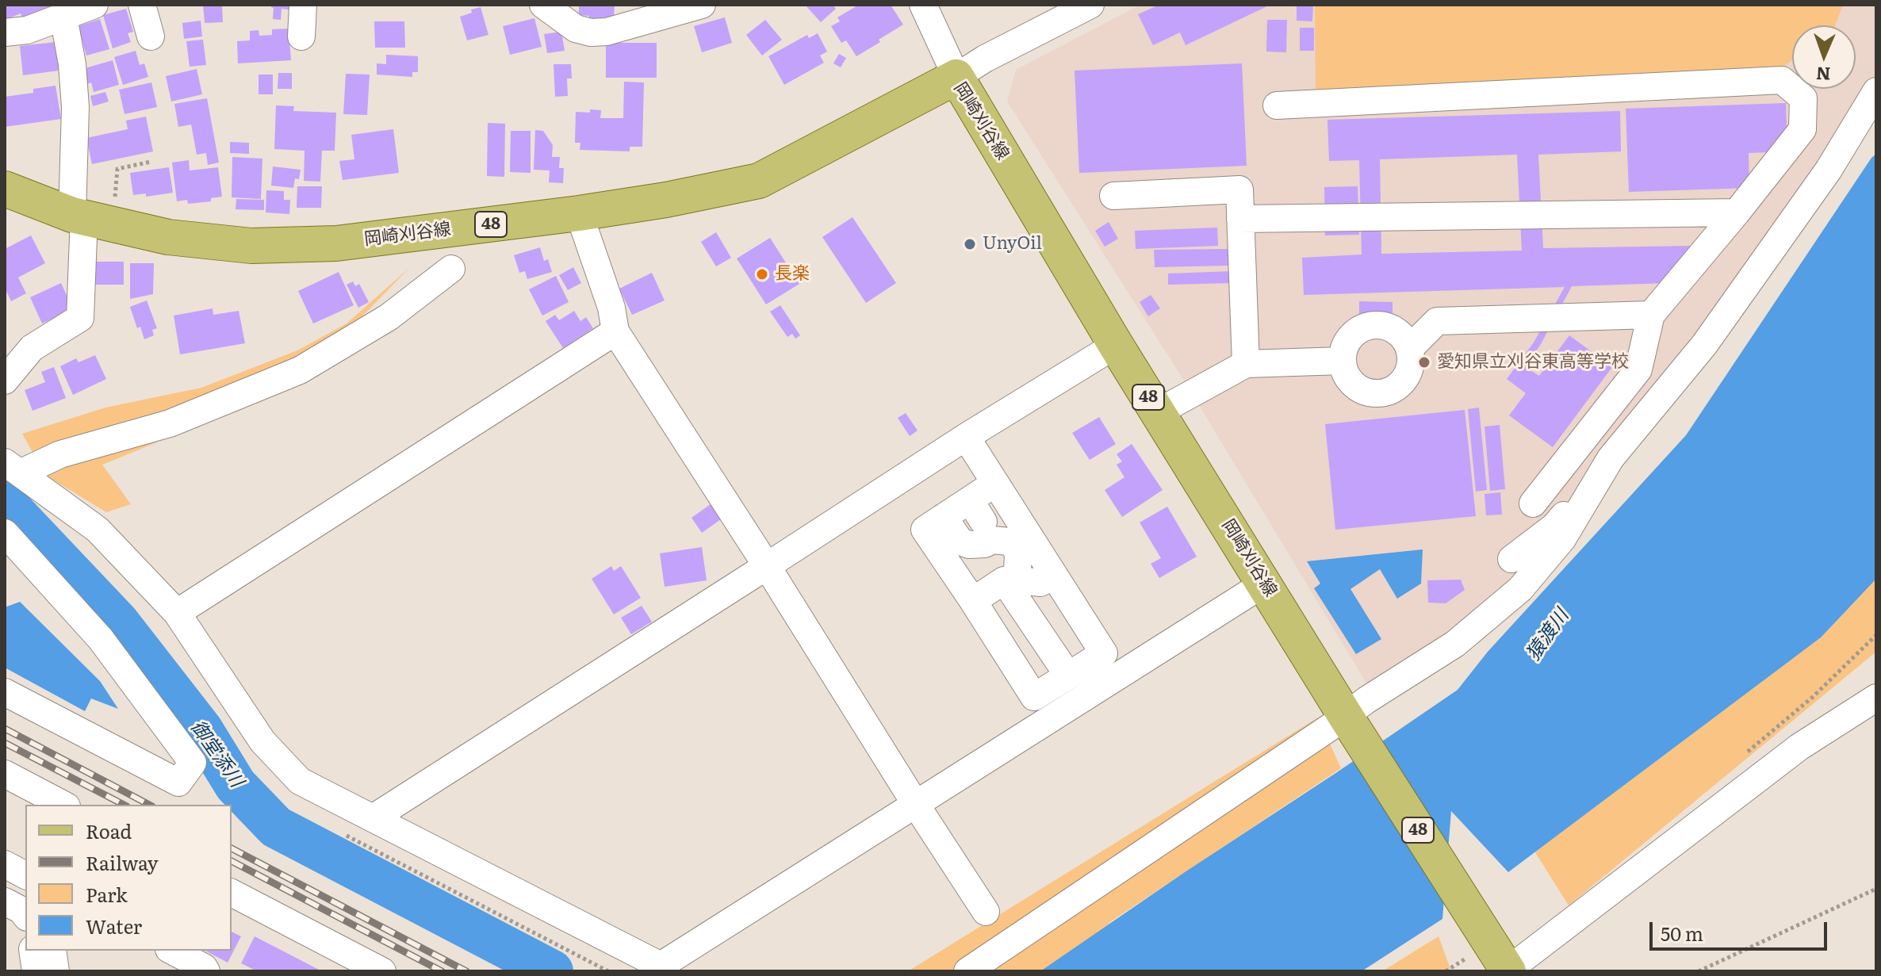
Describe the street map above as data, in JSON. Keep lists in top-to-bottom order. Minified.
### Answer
{"streets":{"main road":["岡崎刈谷線","48"]},"water":["猿渡川","御堂添川"],"places":["UnyOil","長楽","愛知県立刈谷東高等学校"],"legend":["Road","Railway","Park","Water"],"scale_bar":"50 m","north":"bottom"}
